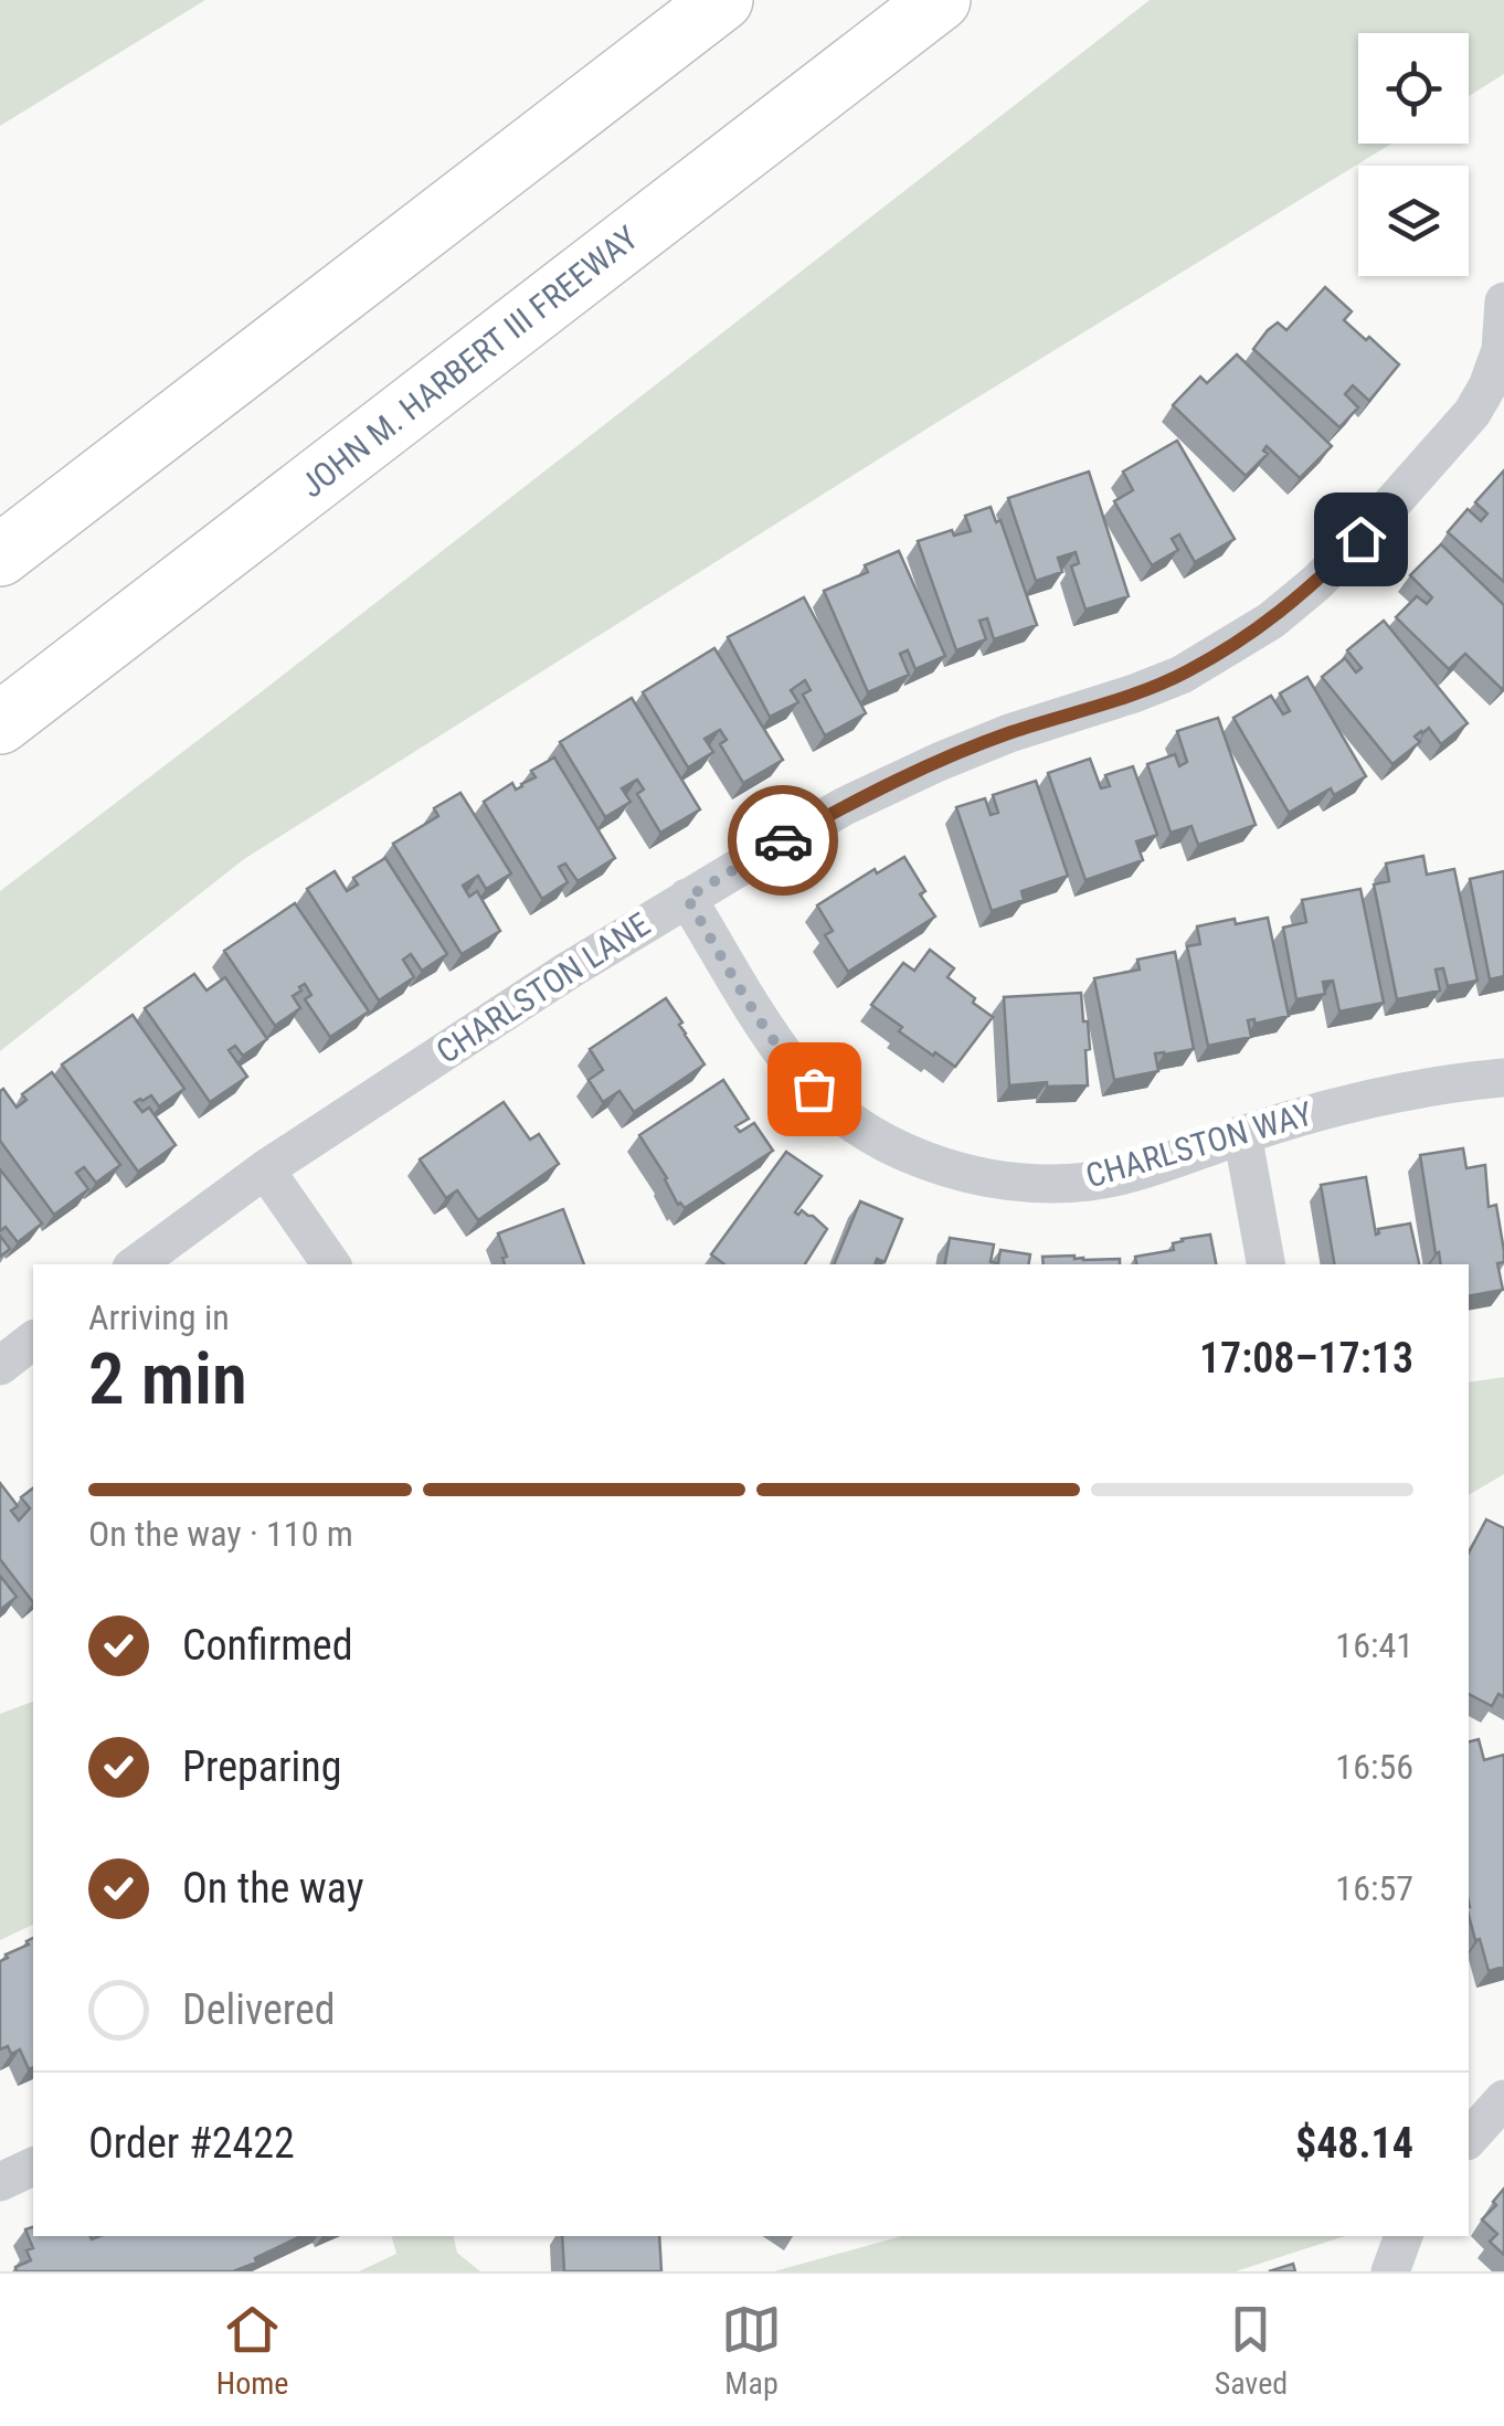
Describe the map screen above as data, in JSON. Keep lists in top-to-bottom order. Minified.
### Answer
{"streets":{"highway":["JOHN M. HARBERT III FREEWAY"],"street":["CHARLSTON LANE","CHARLSTON WAY"]},"crossings":[["CHARLSTON LANE","CHARLSTON WAY"]],"page":{"heading":["2 min","Arriving in","17:08–17:13"],"panel":["Order #2422","$48.14"],"bar":"On the way · 110 m","list":[["Confirmed","16:41"],["Preparing","16:56"],["On the way","16:57"],"Delivered"],"tabs":["Home","Map","Saved"]}}
